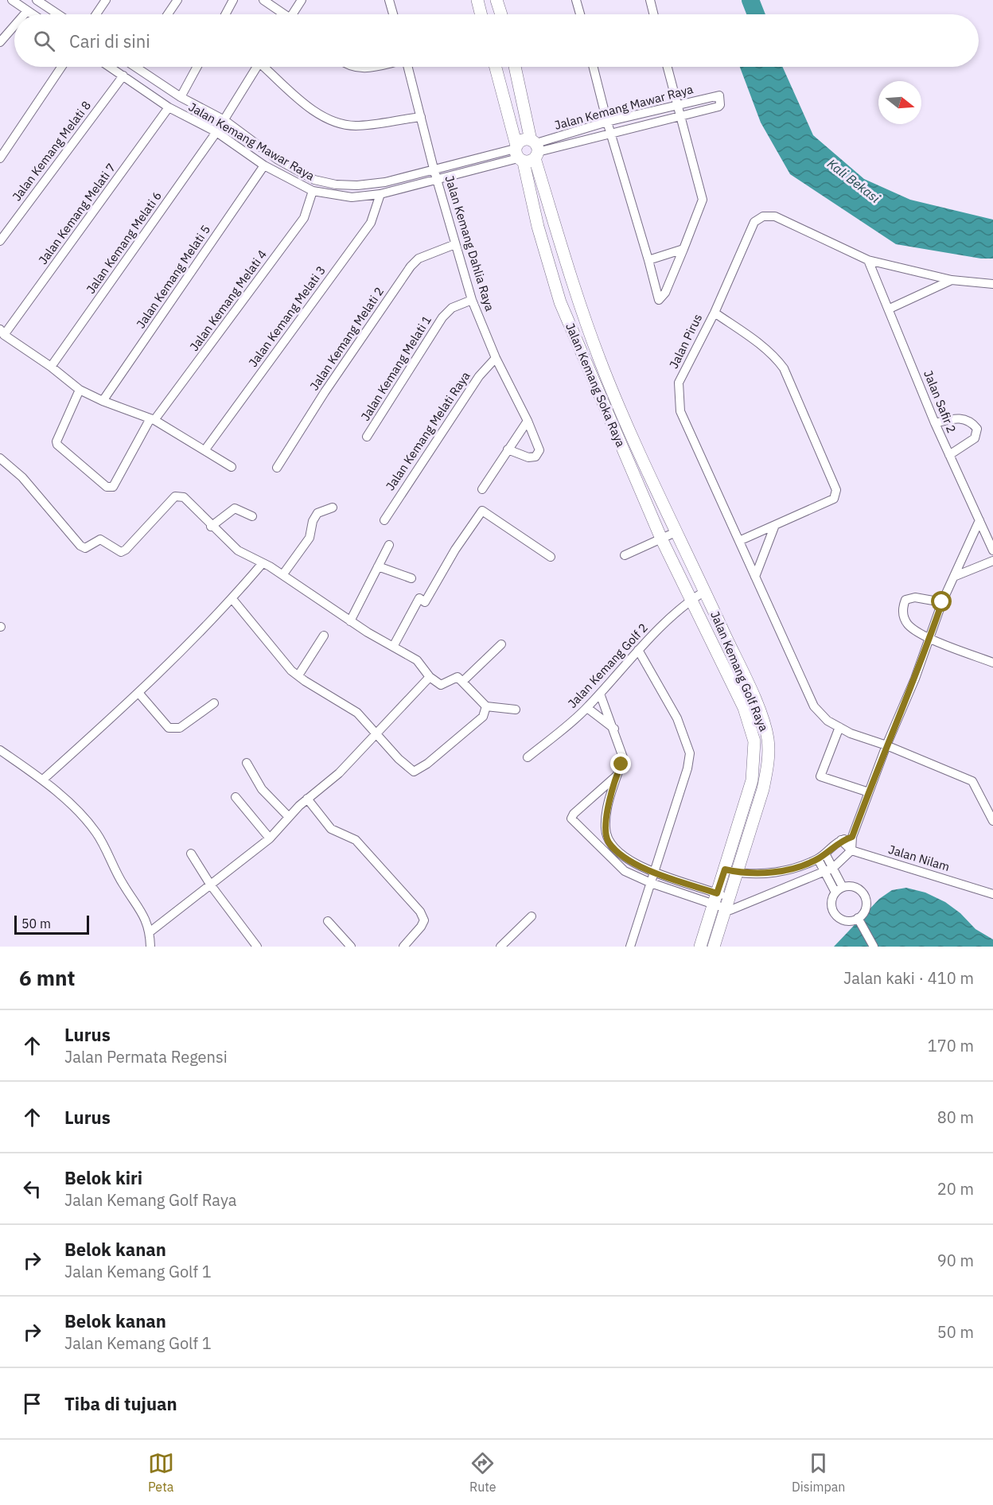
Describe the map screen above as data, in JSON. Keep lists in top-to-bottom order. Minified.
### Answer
{"streets":{"street":["Jalan Kemang Mawar Raya","Jalan Kemang Melati 8","Jalan Kemang Melati 7","Jalan Kemang Melati 6","Jalan Kemang Dahlia Raya","Jalan Kemang Melati 5","Jalan Kemang Melati 4","Jalan Kemang Melati 3","Jalan Kemang Melati 2","Jalan Pirus","Jalan Kemang Melati 1","Jalan Kemang Soka Raya","Jalan Safir 2","Jalan Kemang Melati Raya","Jalan Kemang Golf 2","Jalan Kemang Golf Raya","Jalan Nilam"]},"crossings":[["Jalan Kemang Mawar Raya","Jalan Kemang Melati 8"],["Jalan Kemang Mawar Raya","Jalan Kemang Melati 7"],["Jalan Kemang Mawar Raya","Jalan Kemang Melati 6"],["Jalan Kemang Mawar Raya","Jalan Kemang Dahlia Raya"],["Jalan Kemang Mawar Raya","Jalan Kemang Melati 5"],["Jalan Kemang Mawar Raya","Jalan Kemang Melati 4"],["Jalan Kemang Mawar Raya","Jalan Kemang Melati 3"],["Jalan Kemang Mawar Raya","Jalan Kemang Soka Raya"],["Jalan Kemang Dahlia Raya","Jalan Kemang Melati 2"],["Jalan Kemang Dahlia Raya","Jalan Kemang Melati 1"],["Jalan Kemang Dahlia Raya","Jalan Kemang Melati Raya"],["Jalan Pirus","Jalan Safir 2"],["Jalan Kemang Soka Raya","Jalan Kemang Golf 2"],["Jalan Kemang Soka Raya","Jalan Kemang Golf Raya"],["Jalan Kemang Golf 2","Jalan Kemang Golf Raya"]],"water":["Kali Bekasi"],"scale_bar":"50 m","north":"right","page":{"search":"Cari di sini","scale":"50 m","heading":["6 mnt","Jalan kaki · 410 m"],"list":[["Lurus","Jalan Permata Regensi","170 m"],["Lurus","80 m"],["Belok kiri","Jalan Kemang Golf Raya","20 m"],["Belok kanan","Jalan Kemang Golf 1","90 m"],["Belok kanan","Jalan Kemang Golf 1","50 m"],"Tiba di tujuan"],"nav":["Peta","Rute","Disimpan"]}}
